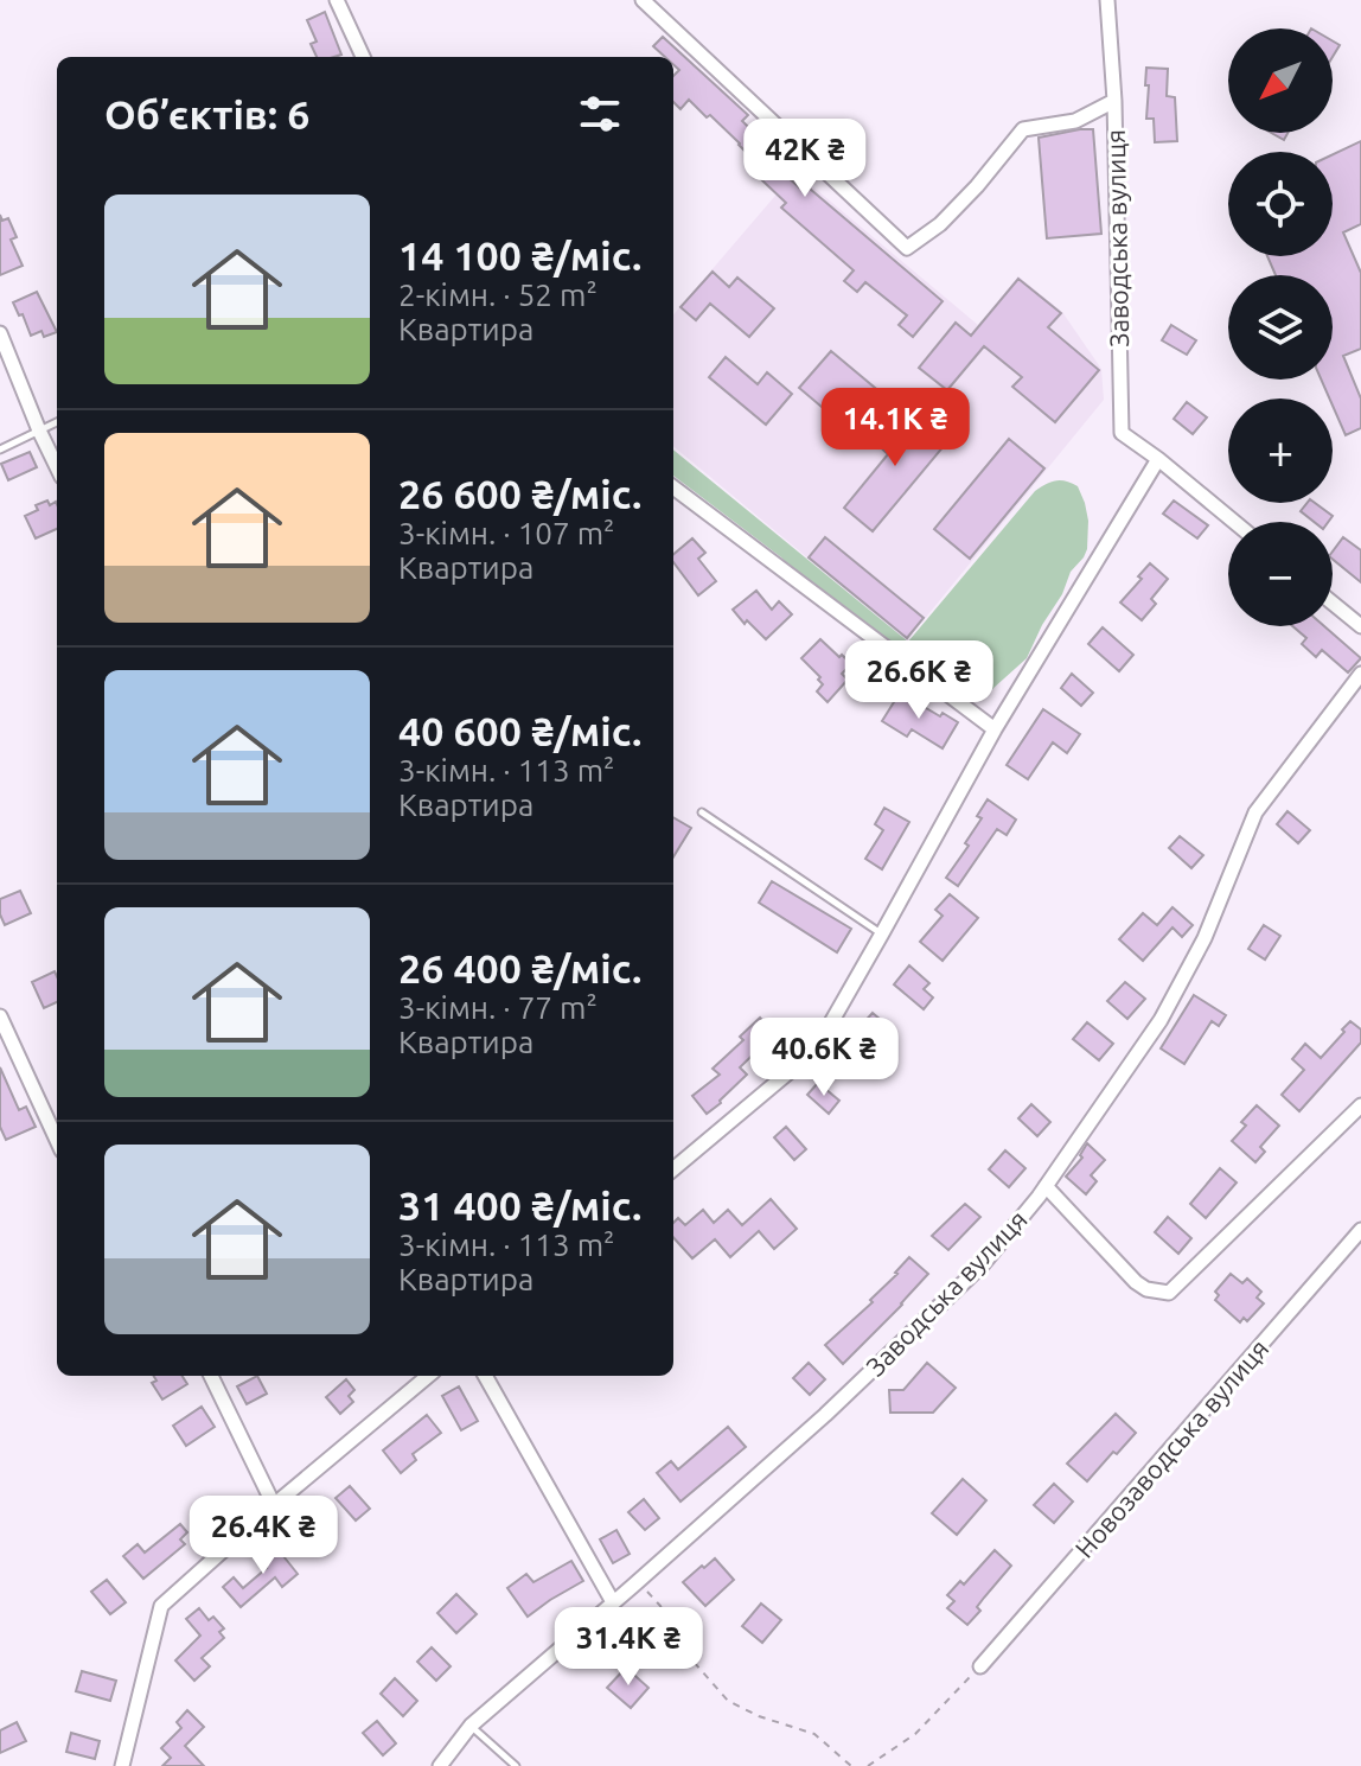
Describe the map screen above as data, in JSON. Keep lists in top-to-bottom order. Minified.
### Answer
{"streets":{"street":["Заводська вулиця","Новозаводська вулиця"]},"north":"bottom left","page":{"map_buttons":["+","−"],"heading":"Об’єктів: 6","price":["42K ₴","14.1K ₴","26.6K ₴","40.6K ₴","26.4K ₴","31.4K ₴"],"list":[{"name":"14 100 ₴/міс.","note":"2-кімн. · 52 m² · Квартира"},{"name":"26 600 ₴/міс.","note":"3-кімн. · 107 m² · Квартира"},{"name":"40 600 ₴/міс.","note":"3-кімн. · 113 m² · Квартира"},{"name":"26 400 ₴/міс.","note":"3-кімн. · 77 m² · Квартира"},{"name":"31 400 ₴/міс.","note":"3-кімн. · 113 m² · Квартира"}]}}
